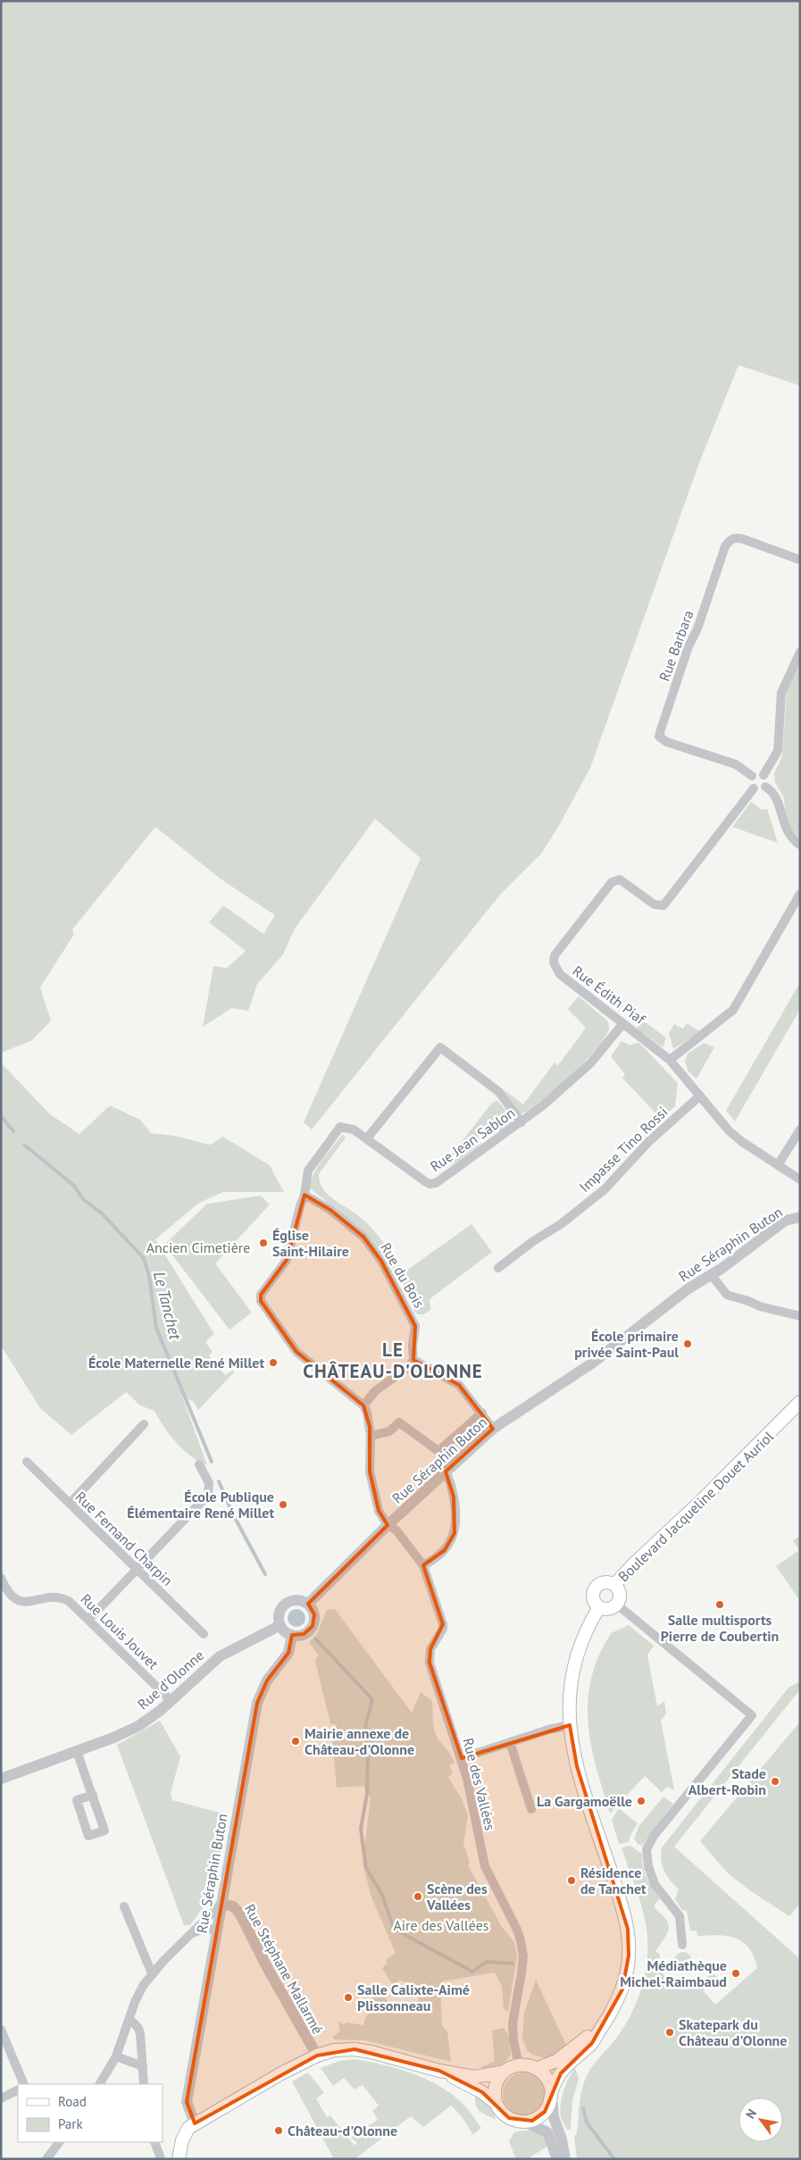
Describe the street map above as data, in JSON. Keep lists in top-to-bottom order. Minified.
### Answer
{"streets":{"main road":["Boulevard Jacqueline Douet Auriol"],"street":["Rue Barbara","Rue Édith Piaf","Rue Jean Sablon","Impasse Tino Rossi","Rue Séraphin Buton","Rue du Bois","Rue Fernand Charpin","Rue Louis Jouvet","Rue d'Olonne","Rue des Vallées","Rue Stéphane Mallarmé"]},"crossings":[["Rue Barbara","Rue Édith Piaf"],["Rue Édith Piaf","Rue Jean Sablon"],["Rue Édith Piaf","Impasse Tino Rossi"],["Rue Jean Sablon","Rue du Bois"],["Rue Séraphin Buton","Rue d'Olonne"],["Rue Séraphin Buton","Rue des Vallées"],["Rue Séraphin Buton","Rue Stéphane Mallarmé"],["Rue Louis Jouvet","Rue d'Olonne"]],"districts":["LE CHÂTEAU-D'OLONNE"],"water":["Le Tanchet"],"parks":["Ancien Cimetière","Aire des Vallées"],"places":["Église Saint-Hilaire","École primaire privée Saint-Paul","École Maternelle René Millet","École Publique Élémentaire René Millet","Salle multisports Pierre de Coubertin","Mairie annexe de Château-d'Olonne","Stade Albert-Robin","La Gargamoëlle","Résidence de Tanchet","Scène des Vallées","Médiathèque Michel-Raimbaud","Salle Calixte-Aimé Plissonneau","Skatepark du Château d'Olonne","Château-d'Olonne"],"legend":["Road","Park"],"north":"top left"}
